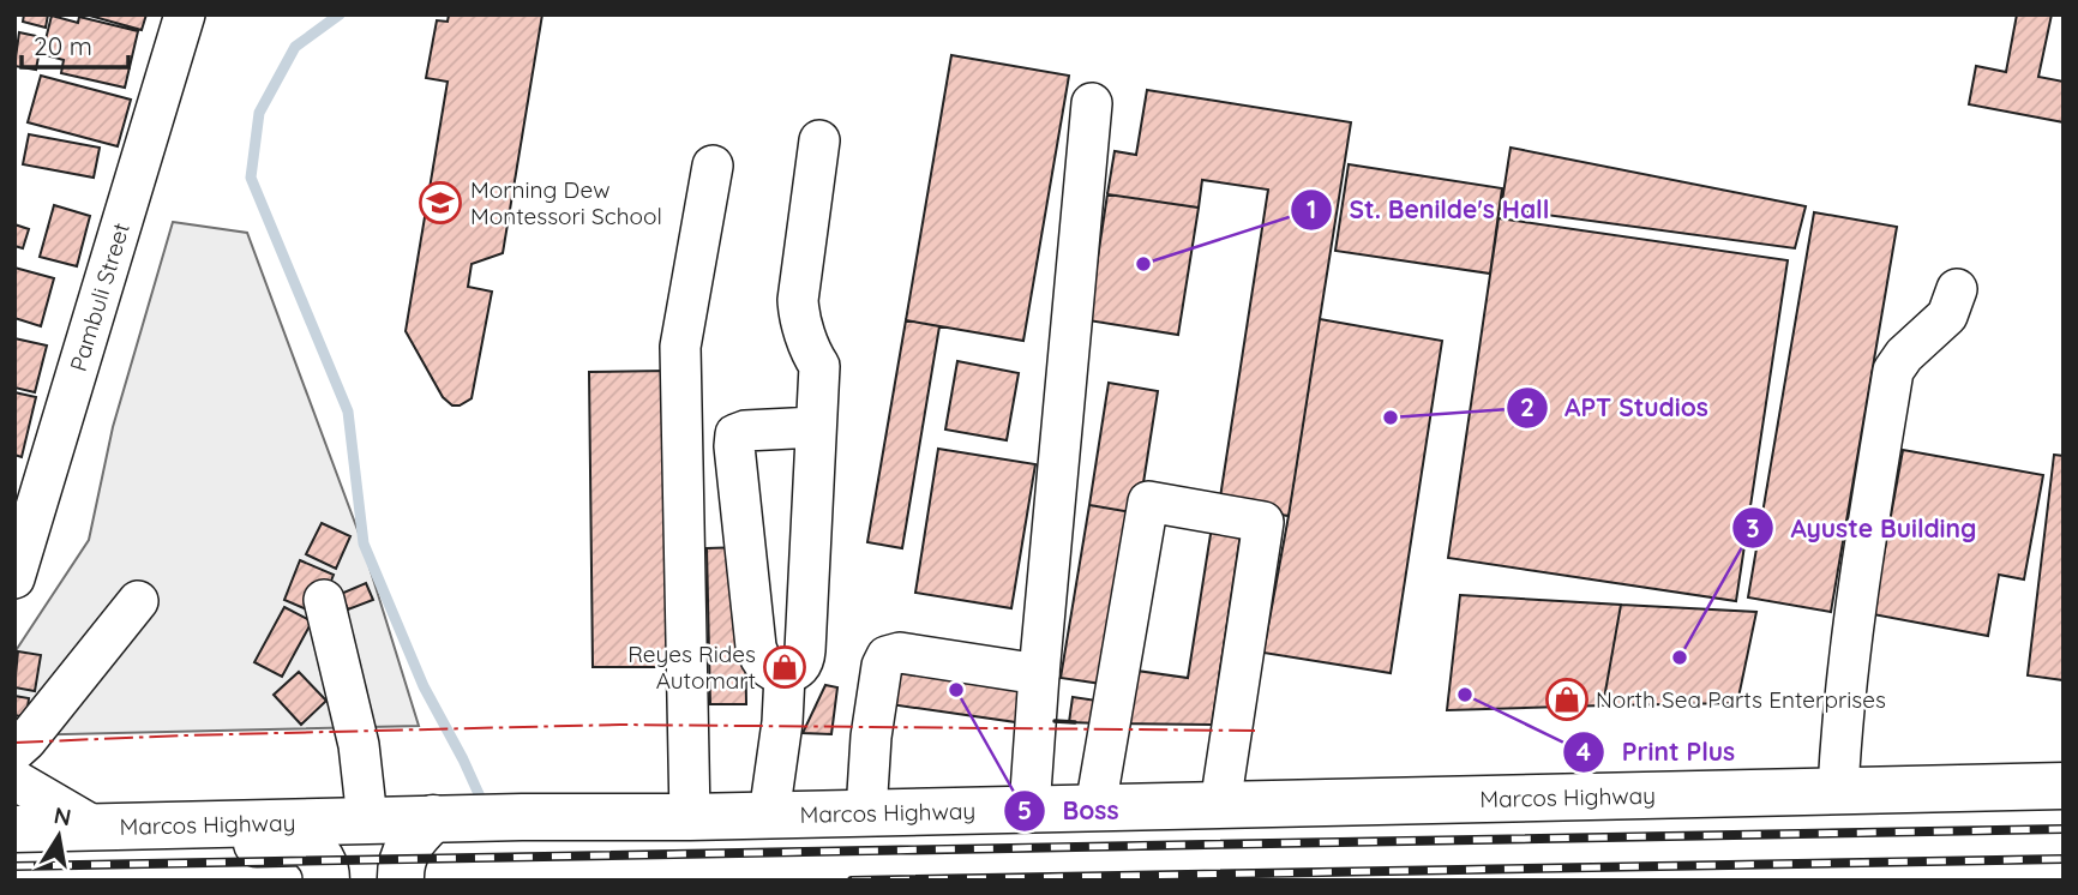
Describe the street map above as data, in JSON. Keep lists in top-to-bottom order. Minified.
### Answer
{"streets":{"main road":["Marcos Highway"],"street":["Pambuli Street"]},"places":{"school or university":["Morning Dew Montessori School"],"other":["St. Benilde's Hall","APT Studios","Ayuste Building","Boss","Print Plus"],"shop":["Reyes Rides Automart","North Sea Parts Enterprises"]},"scale_bar":"20 m","north":"top"}
